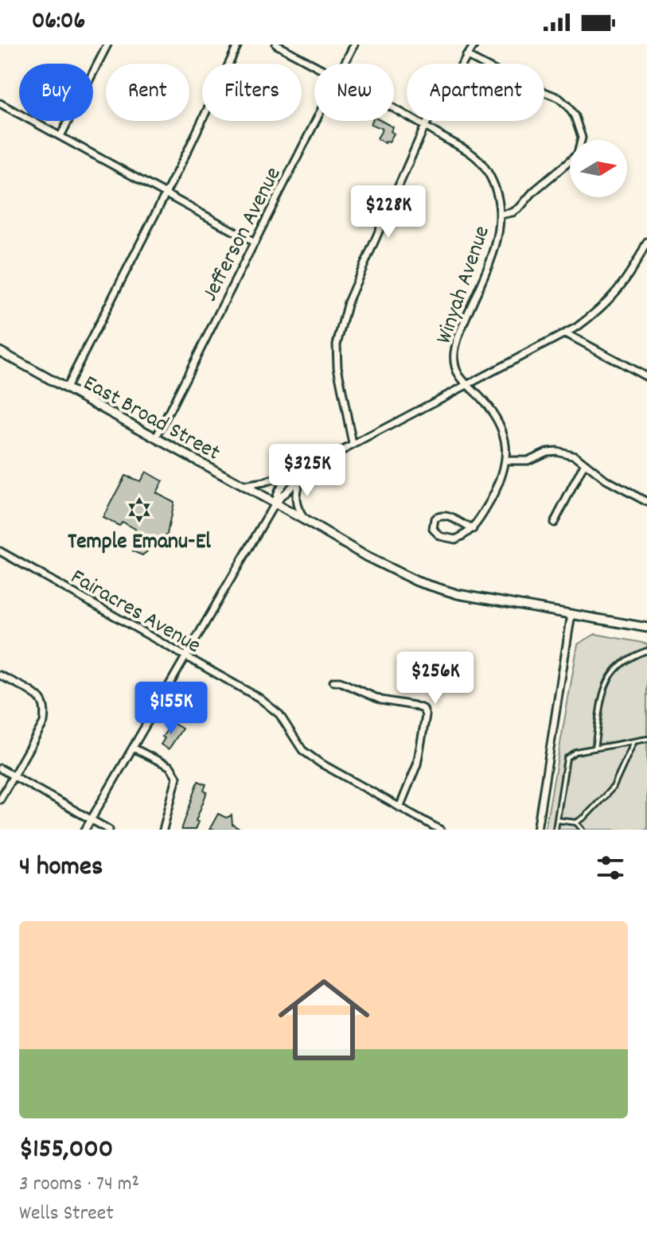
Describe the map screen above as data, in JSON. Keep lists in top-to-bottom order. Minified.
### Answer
{"streets":{"street":["Jefferson Avenue","Winyah Avenue","East Broad Street","Fairacres Avenue"]},"crossings":[["Jefferson Avenue","East Broad Street"]],"places":{"synagogue":["Temple Emanu-El"]},"north":"right","page":{"status":"06:06","chip":["Buy","Rent","Filters","New","Apartment"],"price":["$228K","$325K","$256K","$155K"],"heading":"4 homes","list":[{"name":"$155,000","note":"3 rooms · 74 m² · Wells Street"}]}}
